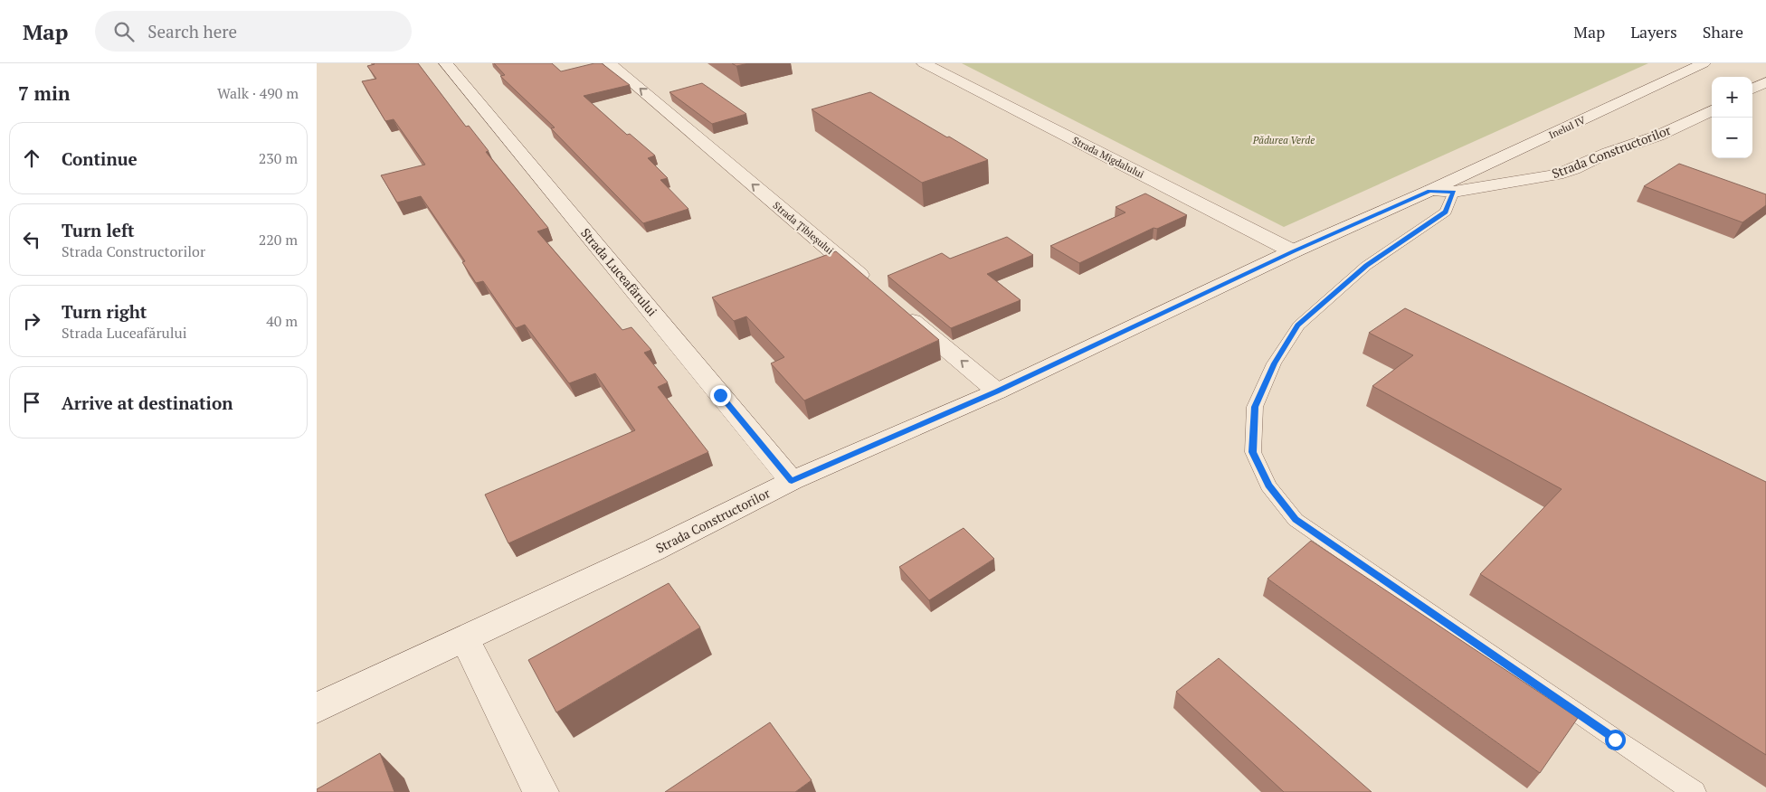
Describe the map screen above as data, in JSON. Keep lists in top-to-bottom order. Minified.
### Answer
{"streets":{"street":["Inelul IV","Strada Constructorilor","Strada Migdalului","Strada Țibleșului","Strada Luceafărului"]},"crossings":[["Inelul IV","Strada Constructorilor"],["Strada Constructorilor","Strada Migdalului"],["Strada Constructorilor","Strada Luceafărului"]],"one_way":["Strada Țibleșului"],"parks":["Pădurea Verde"],"page":{"header":"Map","search":"Search here","nav":["Map","Layers","Share"],"heading":["7 min","Walk · 490 m"],"map_buttons":["+","−"],"list":[["Continue","230 m"],["Turn left","Strada Constructorilor","220 m"],["Turn right","Strada Luceafărului","40 m"],"Arrive at destination"]}}
